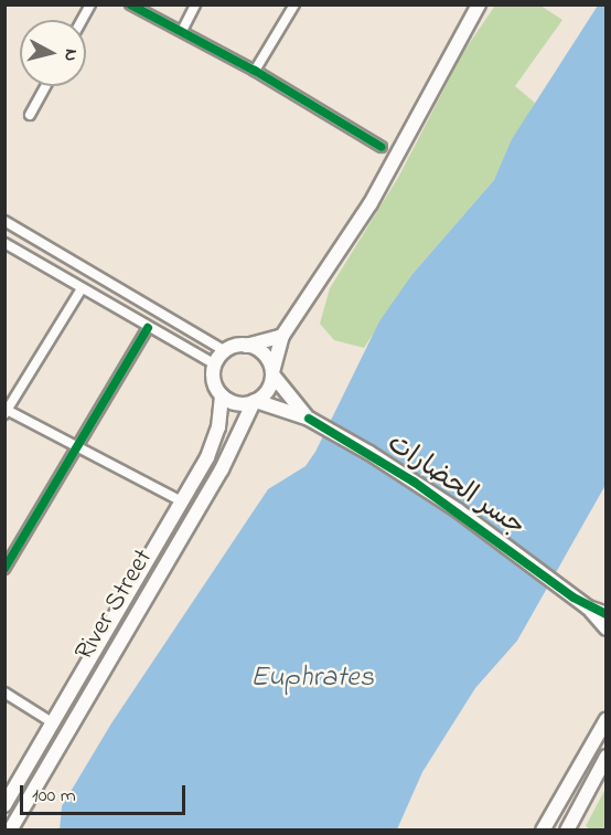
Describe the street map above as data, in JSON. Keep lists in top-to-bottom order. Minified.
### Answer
{"streets":{"main road":["جسر الحضارات","River Street"]},"water":["Euphrates"],"scale_bar":"100 m","north":"right"}
